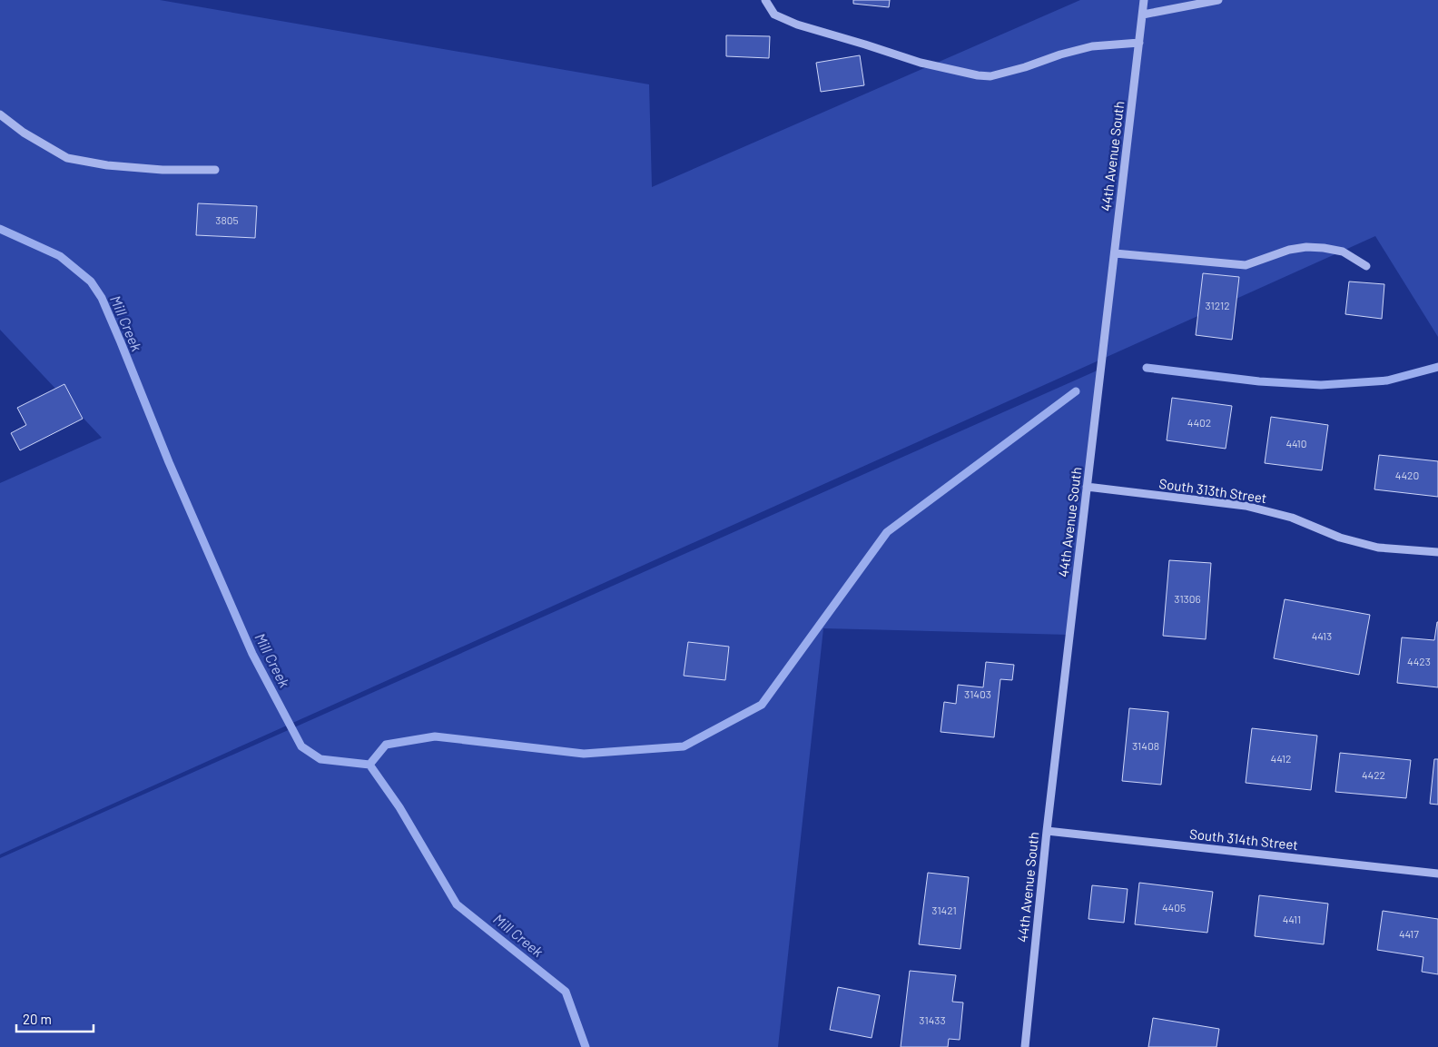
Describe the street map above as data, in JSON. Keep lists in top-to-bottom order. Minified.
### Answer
{"streets":{"street":["44th Avenue South","South 313th Street","South 314th Street"]},"crossings":[["44th Avenue South","South 313th Street"],["44th Avenue South","South 314th Street"]],"water":["Mill Creek"],"house_numbers":["3805","31212","4402","4410","4420","31306","4413","4423","31403","31408","4412","4422","4405","31421","4411","4417","31433"],"scale_bar":"20 m"}
